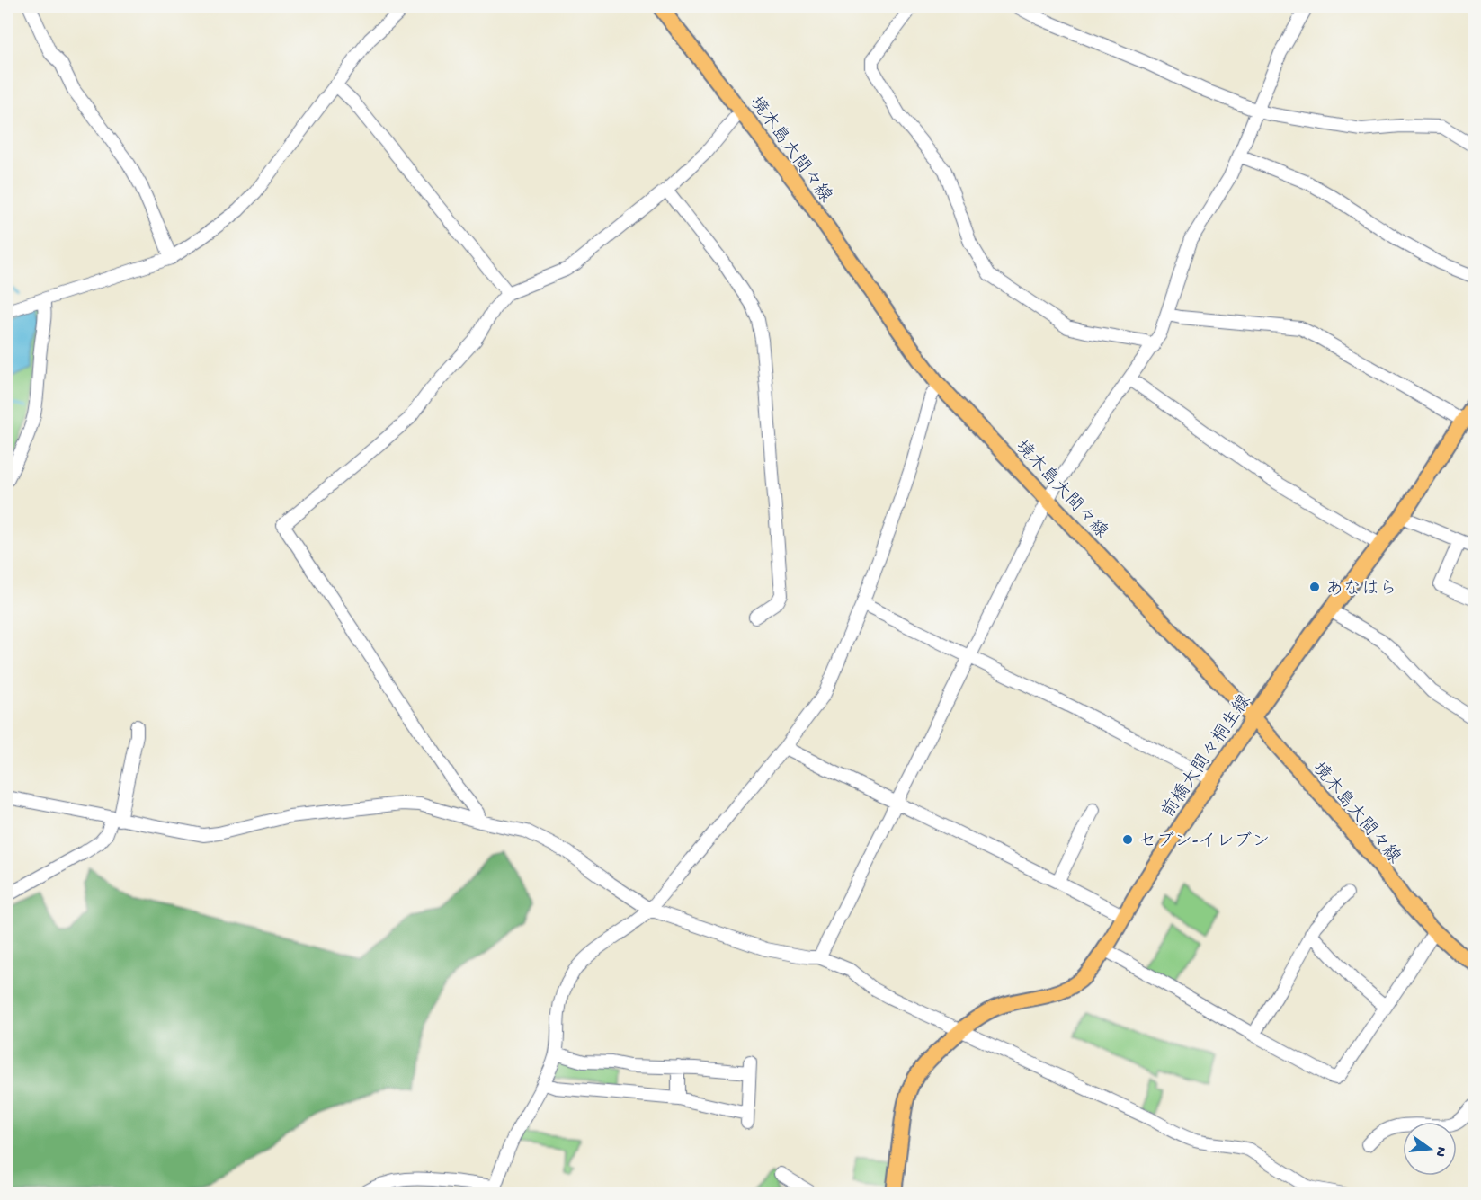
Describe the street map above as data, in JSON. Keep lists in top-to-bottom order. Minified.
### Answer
{"streets":{"main road":["境木島大間々線","前橋大間々桐生線"]},"crossings":[["境木島大間々線","前橋大間々桐生線"]],"places":["あなはら","セブン-イレブン"],"north":"right"}
